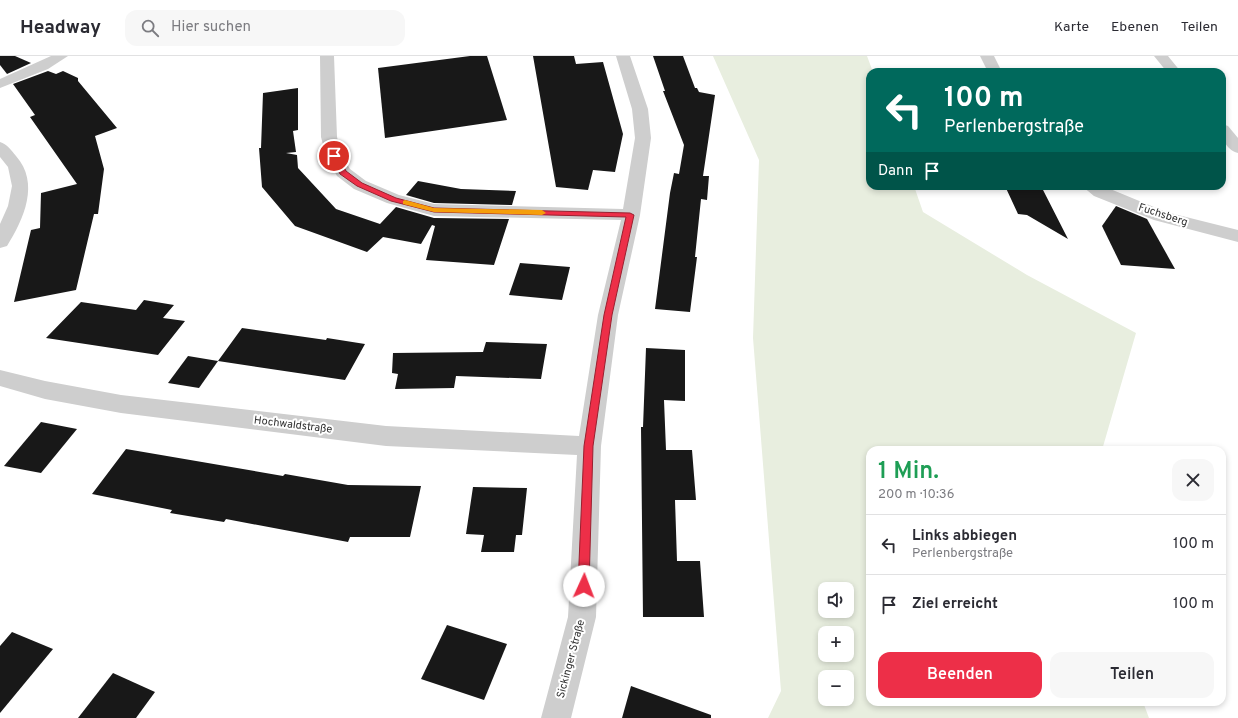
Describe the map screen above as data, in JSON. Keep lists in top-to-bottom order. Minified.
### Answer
{"streets":{"street":["Fuchsberg","Hochwaldstraße","Sickinger Straße"]},"crossings":[["Hochwaldstraße","Sickinger Straße"]],"page":{"header":"Headway","search":"Hier suchen","nav":["Karte","Ebenen","Teilen"],"turn":["100 m","Perlenbergstraße"],"then":"Dann","heading":["1 Min.","200 m · 10:36"],"list":[{"name":"Links abbiegen","note":"Perlenbergstraße","value":"100 m"},{"name":"Ziel erreicht","value":"100 m"}],"map_buttons":["+","−"],"buttons":["Beenden","Teilen"]}}
